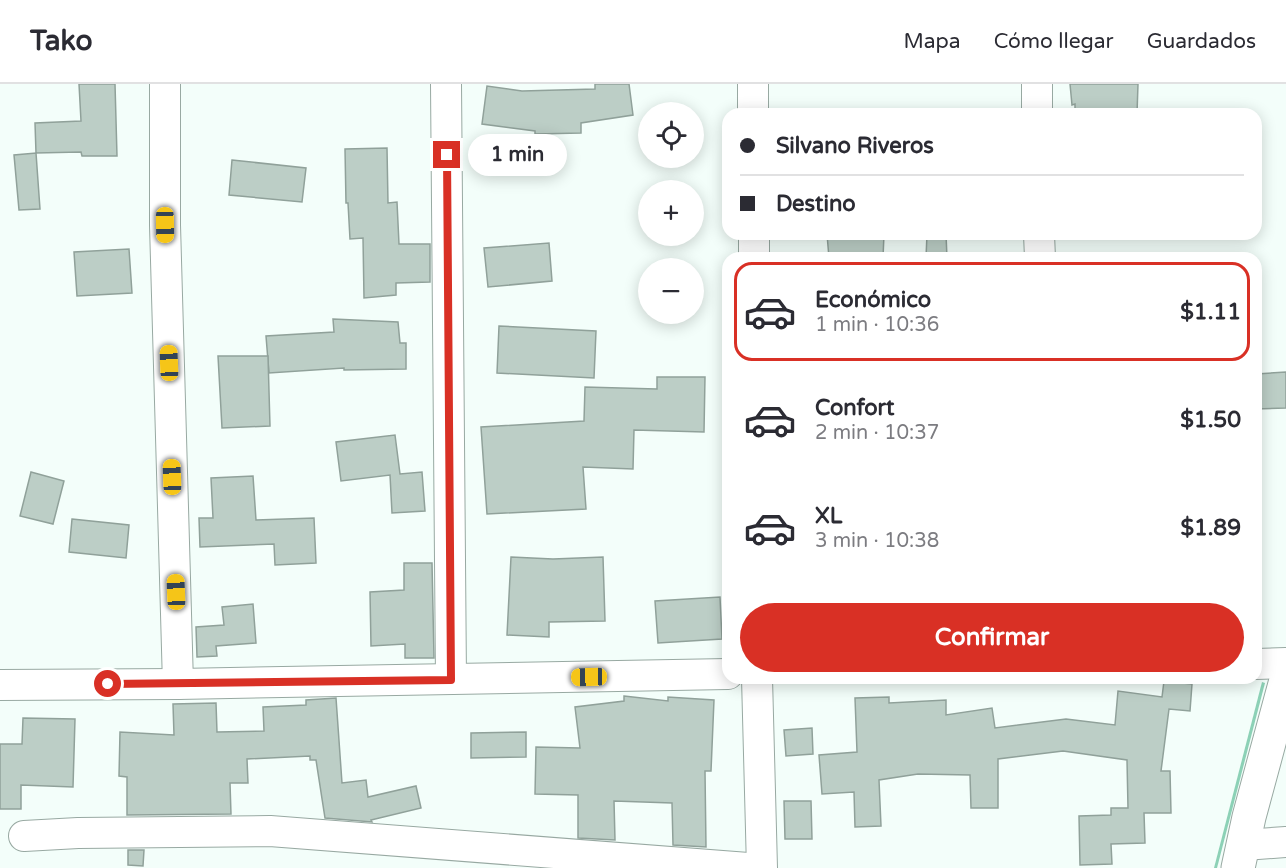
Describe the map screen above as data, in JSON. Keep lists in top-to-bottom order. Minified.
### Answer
{"page":{"header":"Tako","nav":["Mapa","Cómo llegar","Guardados"],"map_buttons":["+","−"],"banner":["Silvano Riveros","Destino"],"bubble":"1 min","list":[{"name":"Económico","note":"1 min · 10:36","value":"$1.11"},{"name":"Confort","note":"2 min · 10:37","value":"$1.50"},{"name":"XL","note":"3 min · 10:38","value":"$1.89"}],"buttons":"Confirmar"}}
